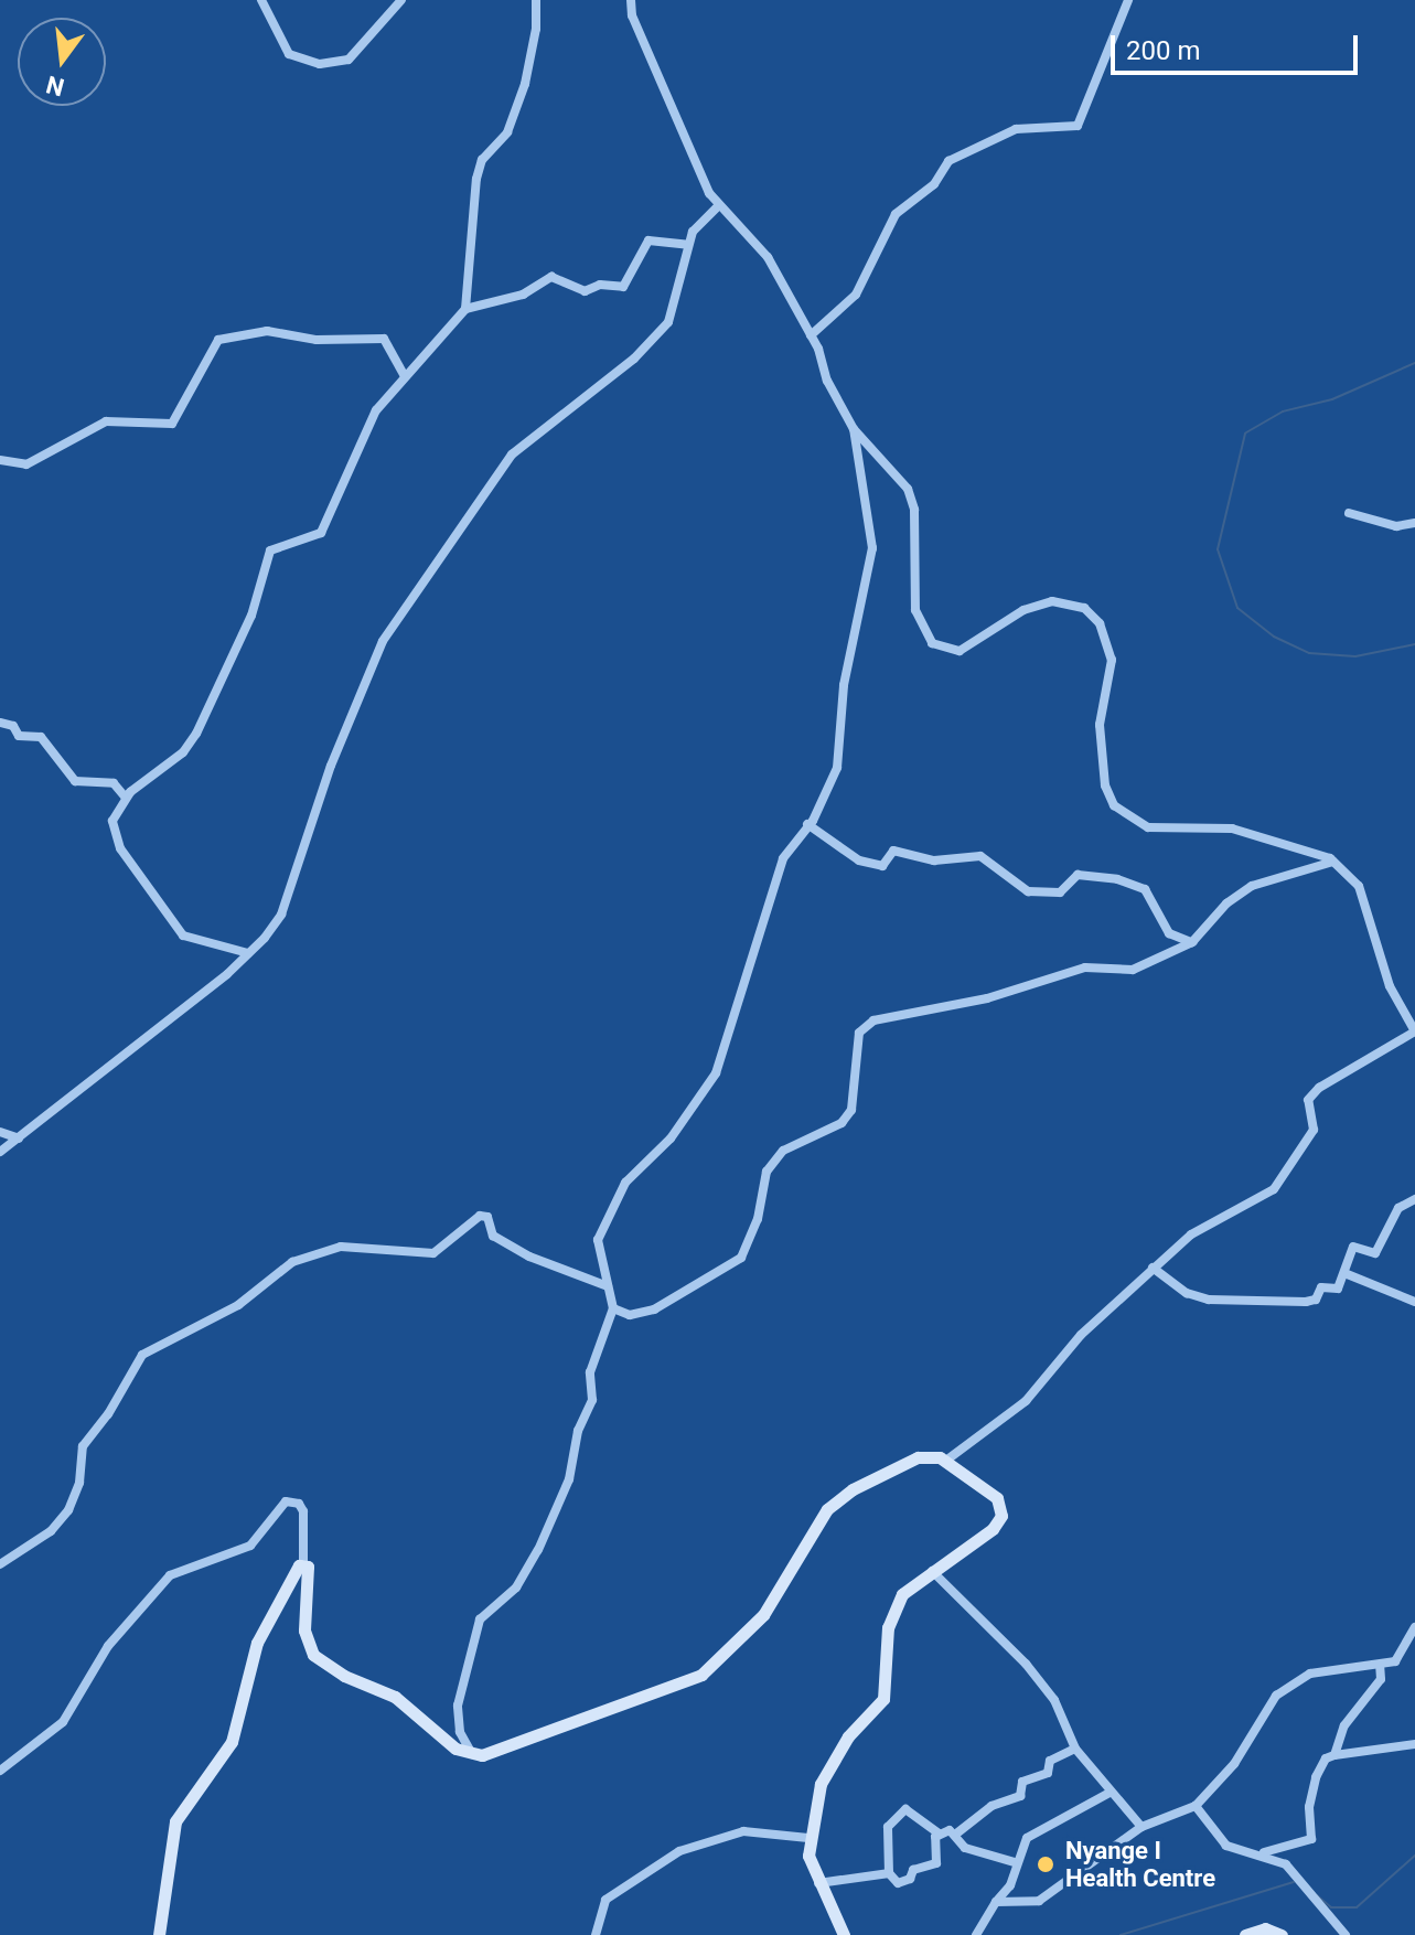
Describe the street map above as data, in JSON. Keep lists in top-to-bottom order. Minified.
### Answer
{"places":["Nyange I Health Centre"],"scale_bar":"200 m","north":"bottom"}
